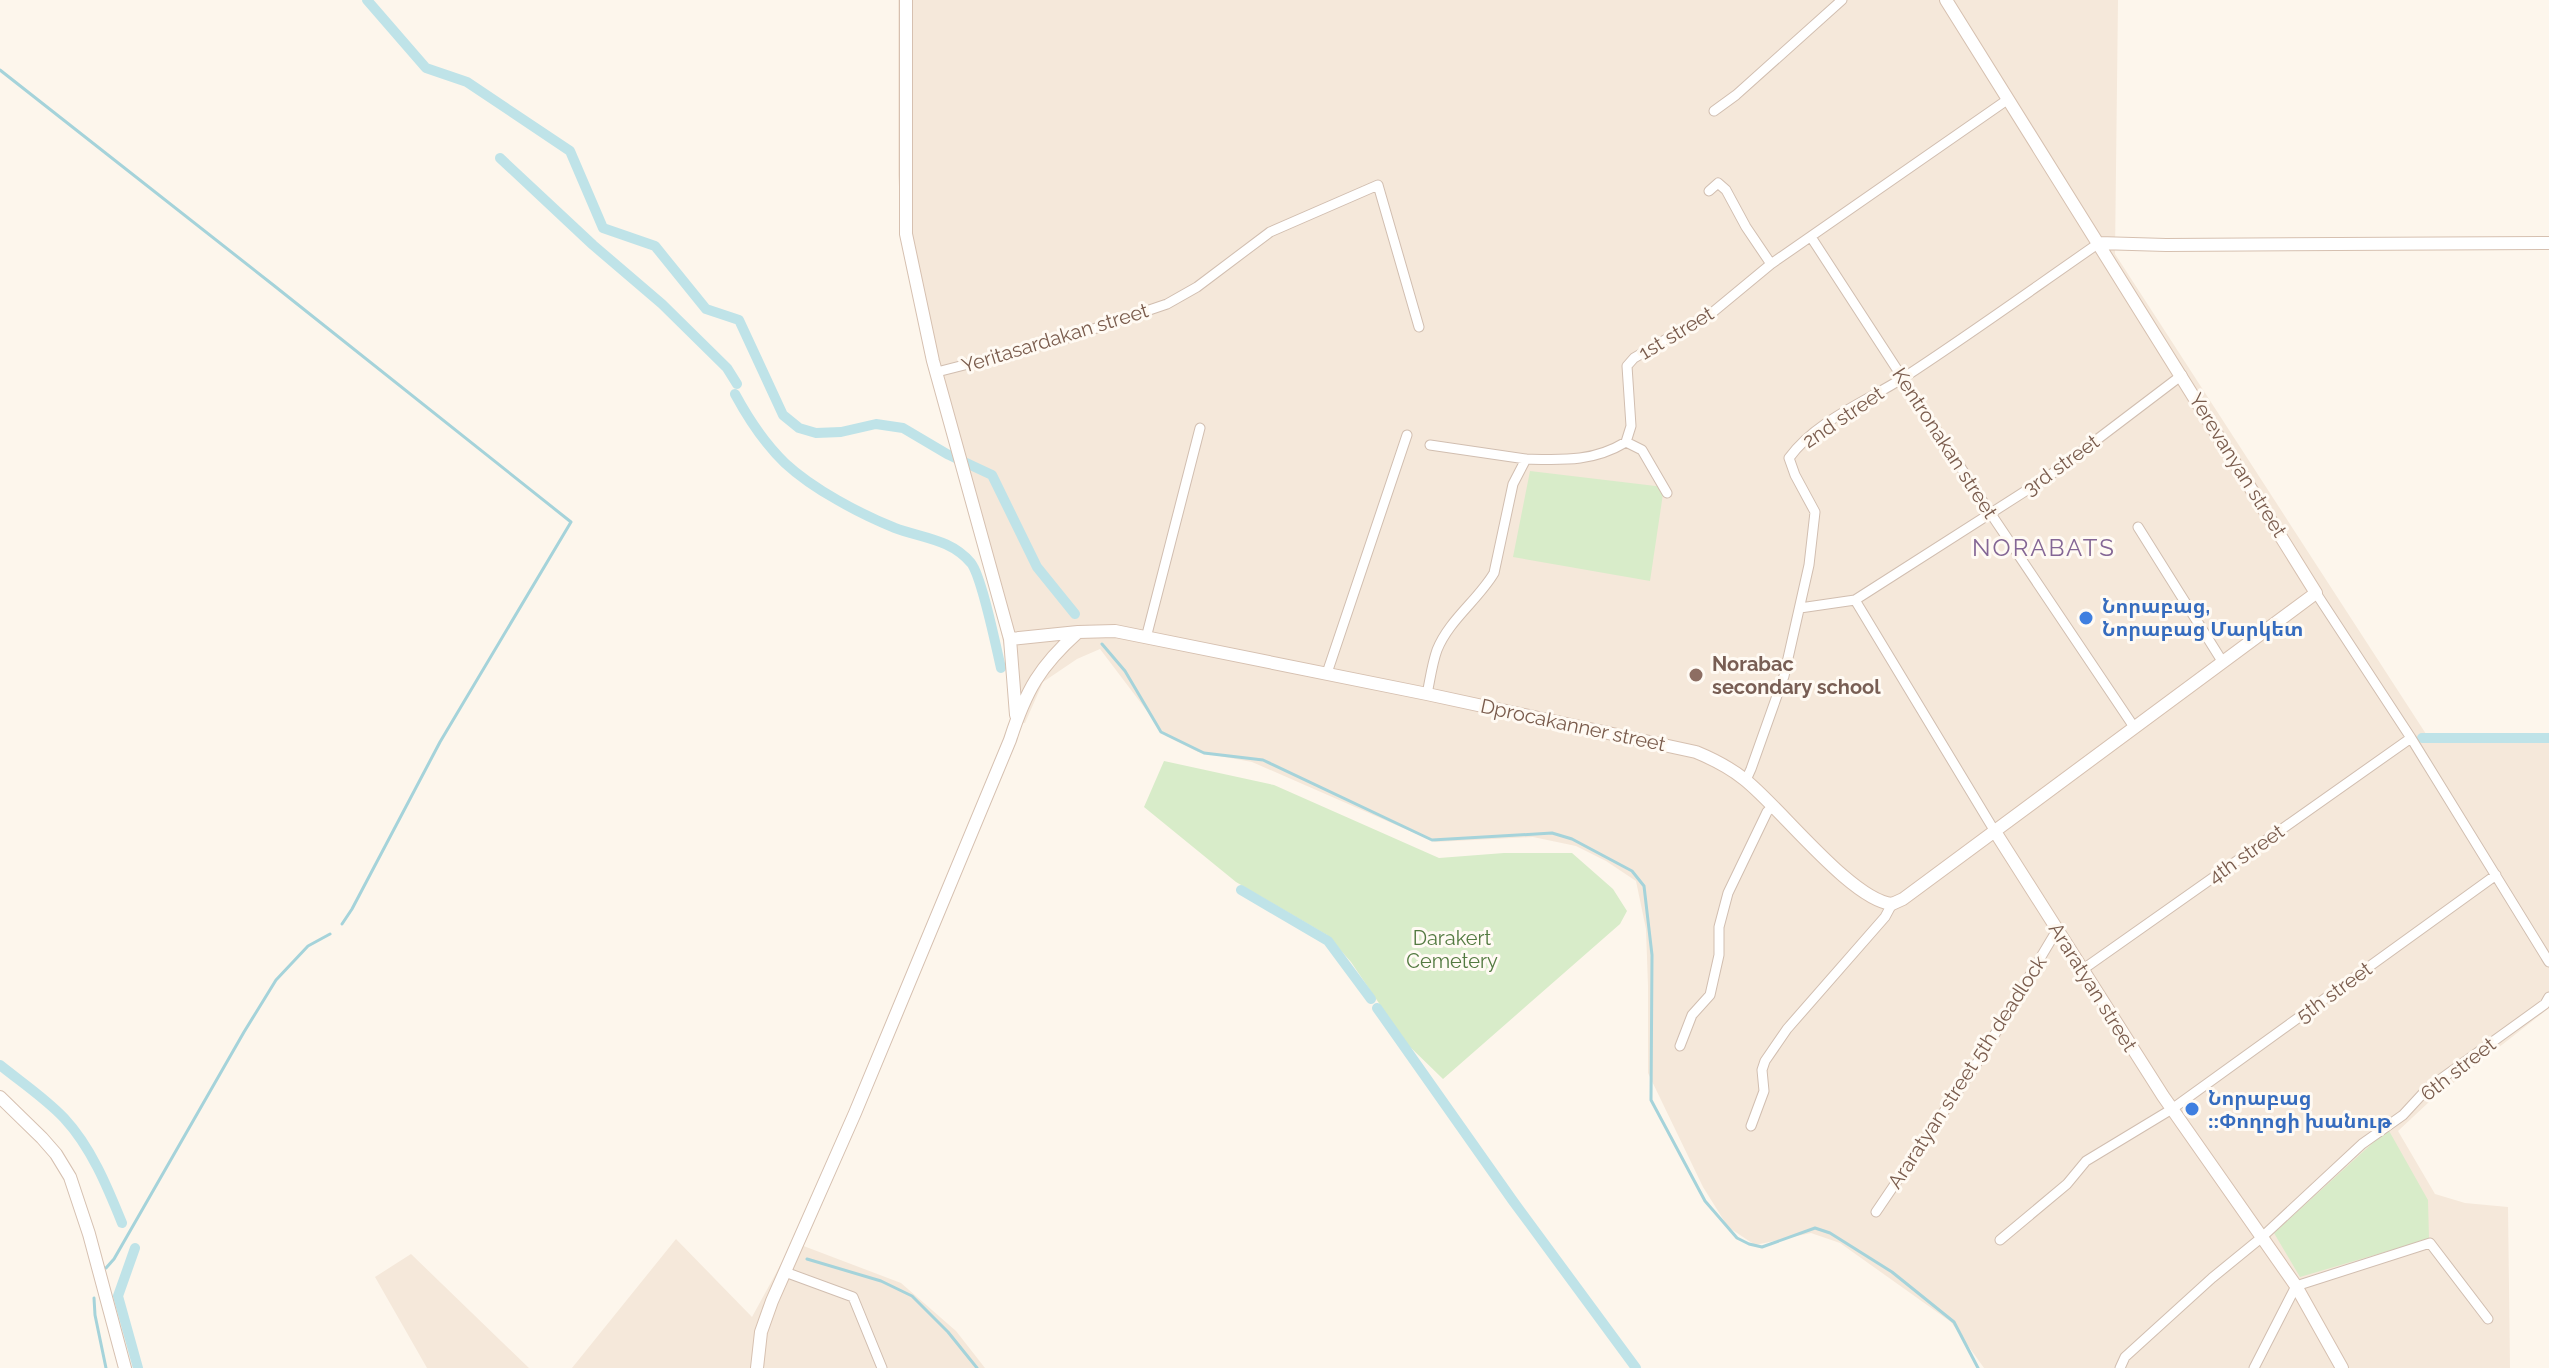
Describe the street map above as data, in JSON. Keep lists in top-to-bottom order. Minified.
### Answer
{"streets":{"main road":["Yerevanyan street","Dprocakanner street","Araratyan street"],"street":["1st street","Yeritasardakan street","2nd street","Kentronakan street","3rd street","4th street","5th street","6th street","Araratyan street 5th deadlock"]},"crossings":[["1st street","Kentronakan street"],["1st street","Yerevanyan street"],["2nd street","Kentronakan street"],["2nd street","Yerevanyan street"],["2nd street","Dprocakanner street"],["Kentronakan street","3rd street"],["3rd street","Yerevanyan street"],["3rd street","Araratyan street"],["4th street","Araratyan street"],["Araratyan street","5th street"],["Araratyan street","6th street"],["Araratyan street","Araratyan street 5th deadlock"]],"districts":["NORABATS"],"parks":["Darakert Cemetery"],"places":["Նորաբաց, Նորաբաց Մարկետ","Norabac secondary school","Նորաբաց ։։Փողոցի խանութ"]}
